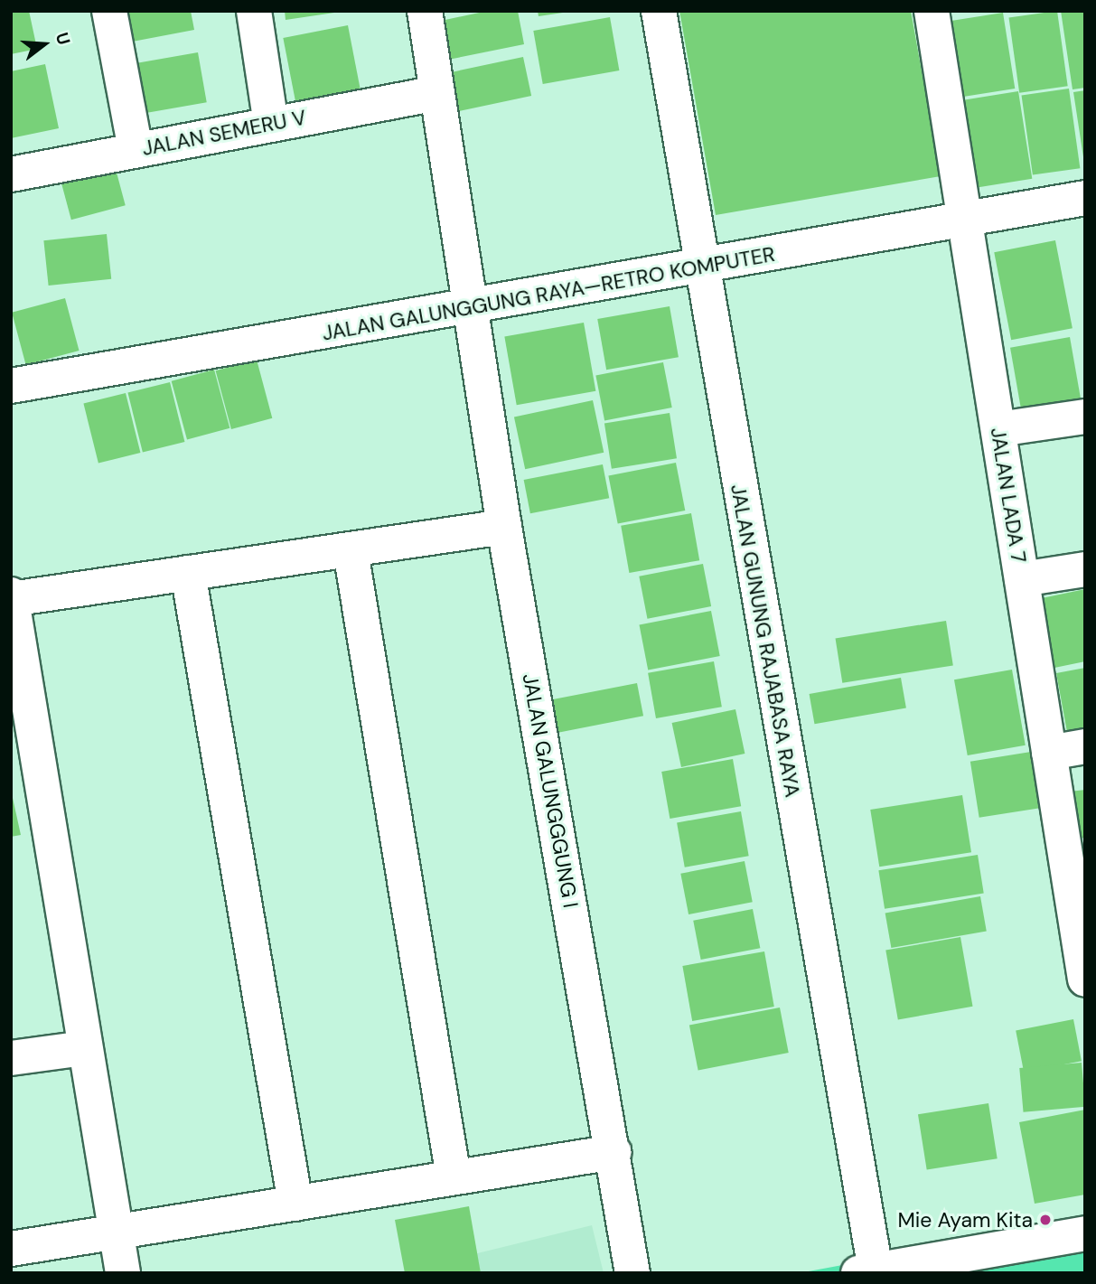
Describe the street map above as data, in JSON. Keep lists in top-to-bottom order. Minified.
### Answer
{"streets":{"street":["JALAN SEMERU V","JALAN GALUNGGUNG RAYA—RETRO KOMPUTER","JALAN LADA 7","JALAN GUNUNG RAJABASA RAYA","JALAN GALUNGGGUNG I"]},"crossings":[["JALAN SEMERU V","JALAN GALUNGGGUNG I"],["JALAN GALUNGGUNG RAYA—RETRO KOMPUTER","JALAN LADA 7"],["JALAN GALUNGGUNG RAYA—RETRO KOMPUTER","JALAN GUNUNG RAJABASA RAYA"],["JALAN GALUNGGUNG RAYA—RETRO KOMPUTER","JALAN GALUNGGGUNG I"]],"places":["Mie Ayam Kita"],"north":"right"}
